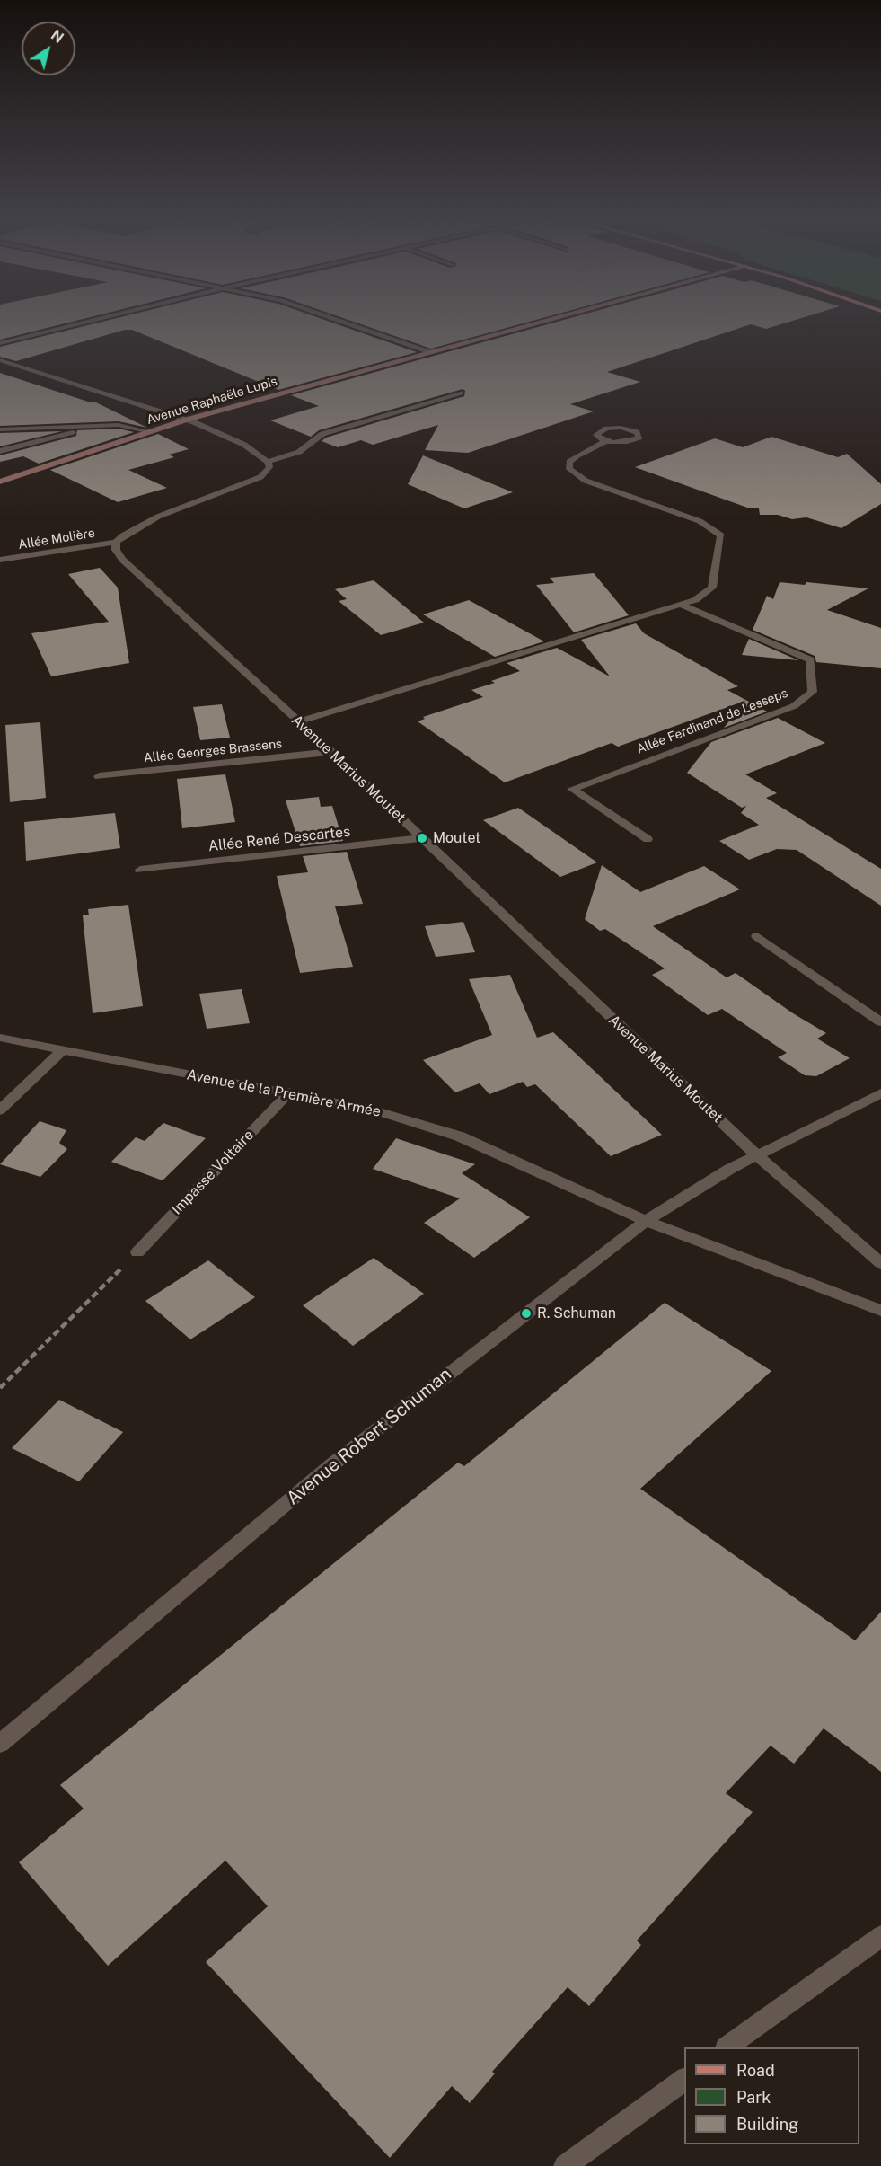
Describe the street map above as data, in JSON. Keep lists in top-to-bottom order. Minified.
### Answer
{"streets":{"street":["Avenue Raphaële Lupis","Allée Molière","Allée Ferdinand de Lesseps","Allée Georges Brassens","Avenue Marius Moutet","Allée René Descartes","Avenue de la Première Armée","Impasse Voltaire","Avenue Robert Schuman"]},"crossings":[["Allée Molière","Avenue Marius Moutet"],["Allée Georges Brassens","Avenue Marius Moutet"],["Avenue Marius Moutet","Allée René Descartes"],["Avenue Marius Moutet","Avenue Robert Schuman"],["Avenue de la Première Armée","Impasse Voltaire"],["Avenue de la Première Armée","Avenue Robert Schuman"]],"places":["Moutet","R. Schuman"],"legend":["Road","Park","Building"],"north":"top right"}
